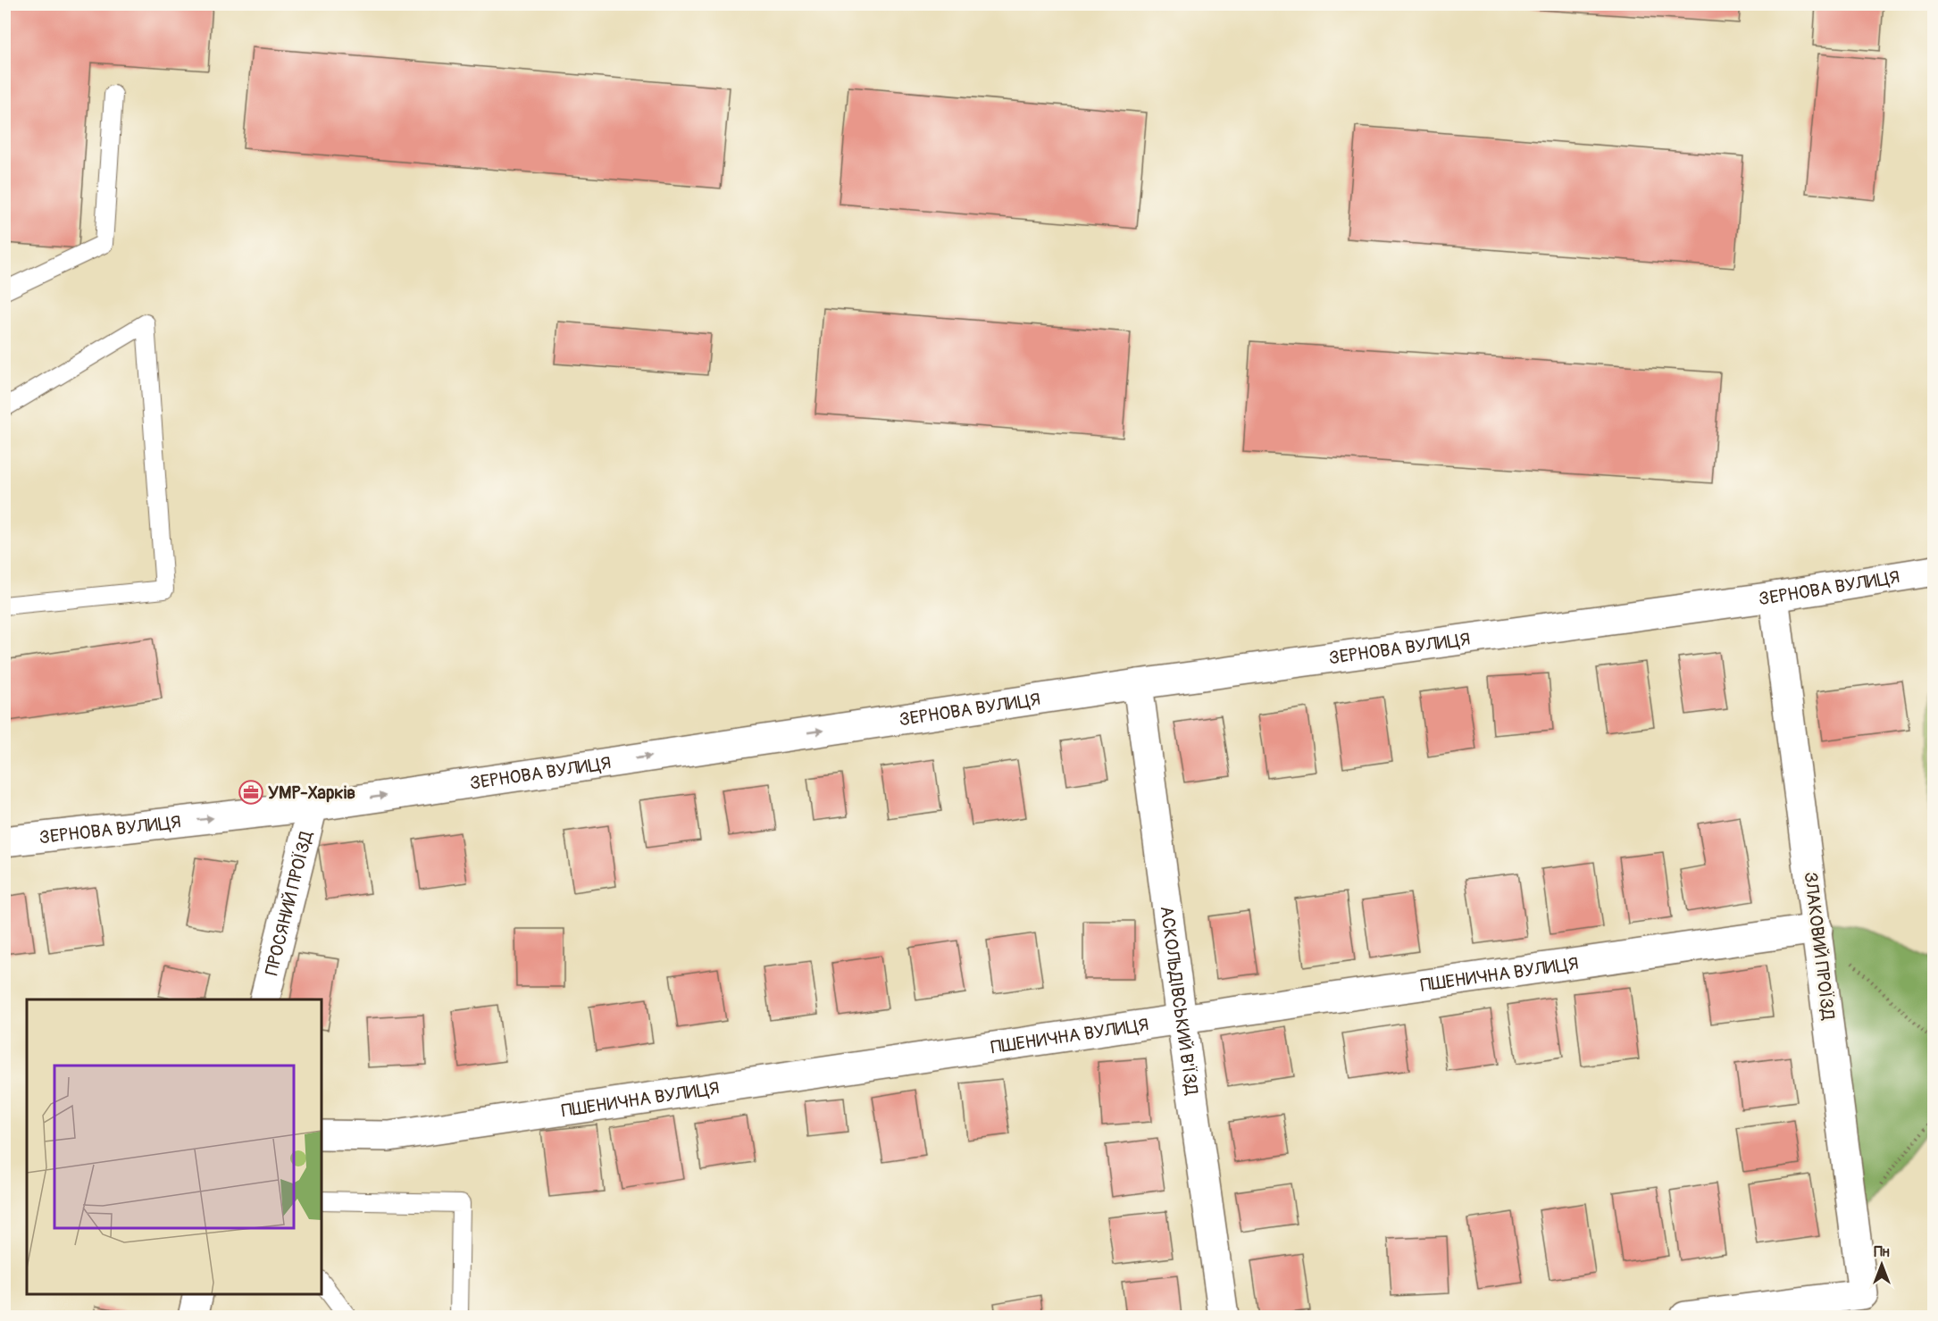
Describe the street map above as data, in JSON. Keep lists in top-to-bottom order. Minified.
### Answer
{"streets":{"street":["ЗЕРНОВА ВУЛИЦЯ","ПРОСЯНИЙ ПРОЇЗД","ЗЛАКОВИЙ ПРОЇЗД","ПШЕНИЧНА ВУЛИЦЯ","АСКОЛЬДІВСЬКИЙ В'ЇЗД"]},"crossings":[["ЗЕРНОВА ВУЛИЦЯ","ПРОСЯНИЙ ПРОЇЗД"],["ЗЕРНОВА ВУЛИЦЯ","ЗЛАКОВИЙ ПРОЇЗД"],["ЗЕРНОВА ВУЛИЦЯ","АСКОЛЬДІВСЬКИЙ В'ЇЗД"],["ЗЛАКОВИЙ ПРОЇЗД","ПШЕНИЧНА ВУЛИЦЯ"],["ПШЕНИЧНА ВУЛИЦЯ","АСКОЛЬДІВСЬКИЙ В'ЇЗД"]],"one_way":["ЗЕРНОВА ВУЛИЦЯ"],"places":{"office":["УМР-Харків"]},"north":"top"}
